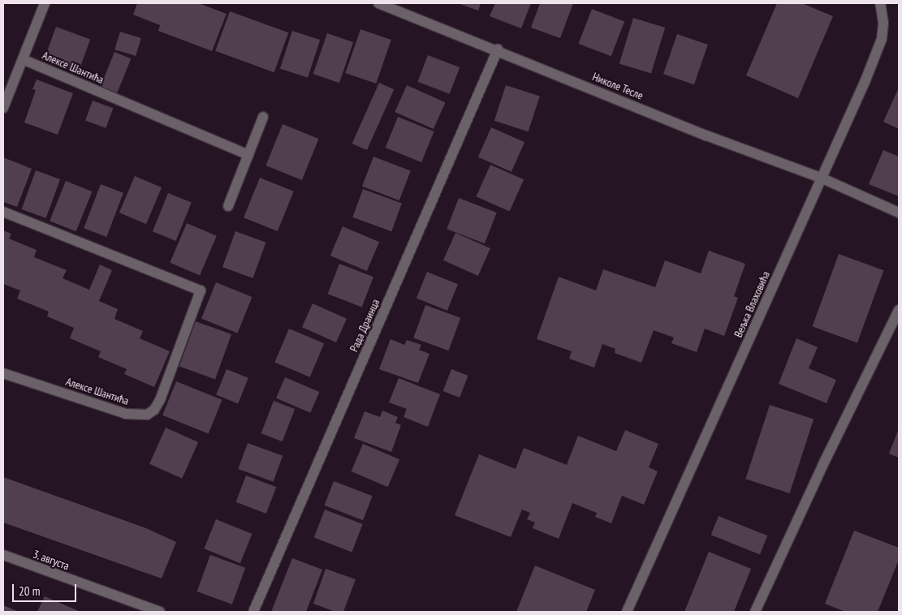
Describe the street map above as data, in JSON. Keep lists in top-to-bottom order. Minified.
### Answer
{"streets":{"street":["Алексе Шантића","Николе Тесле","Вељка Влаховића","Рада Драинца","3. августа"]},"crossings":[["Николе Тесле","Вељка Влаховића"],["Николе Тесле","Рада Драинца"]],"scale_bar":"20 m"}
